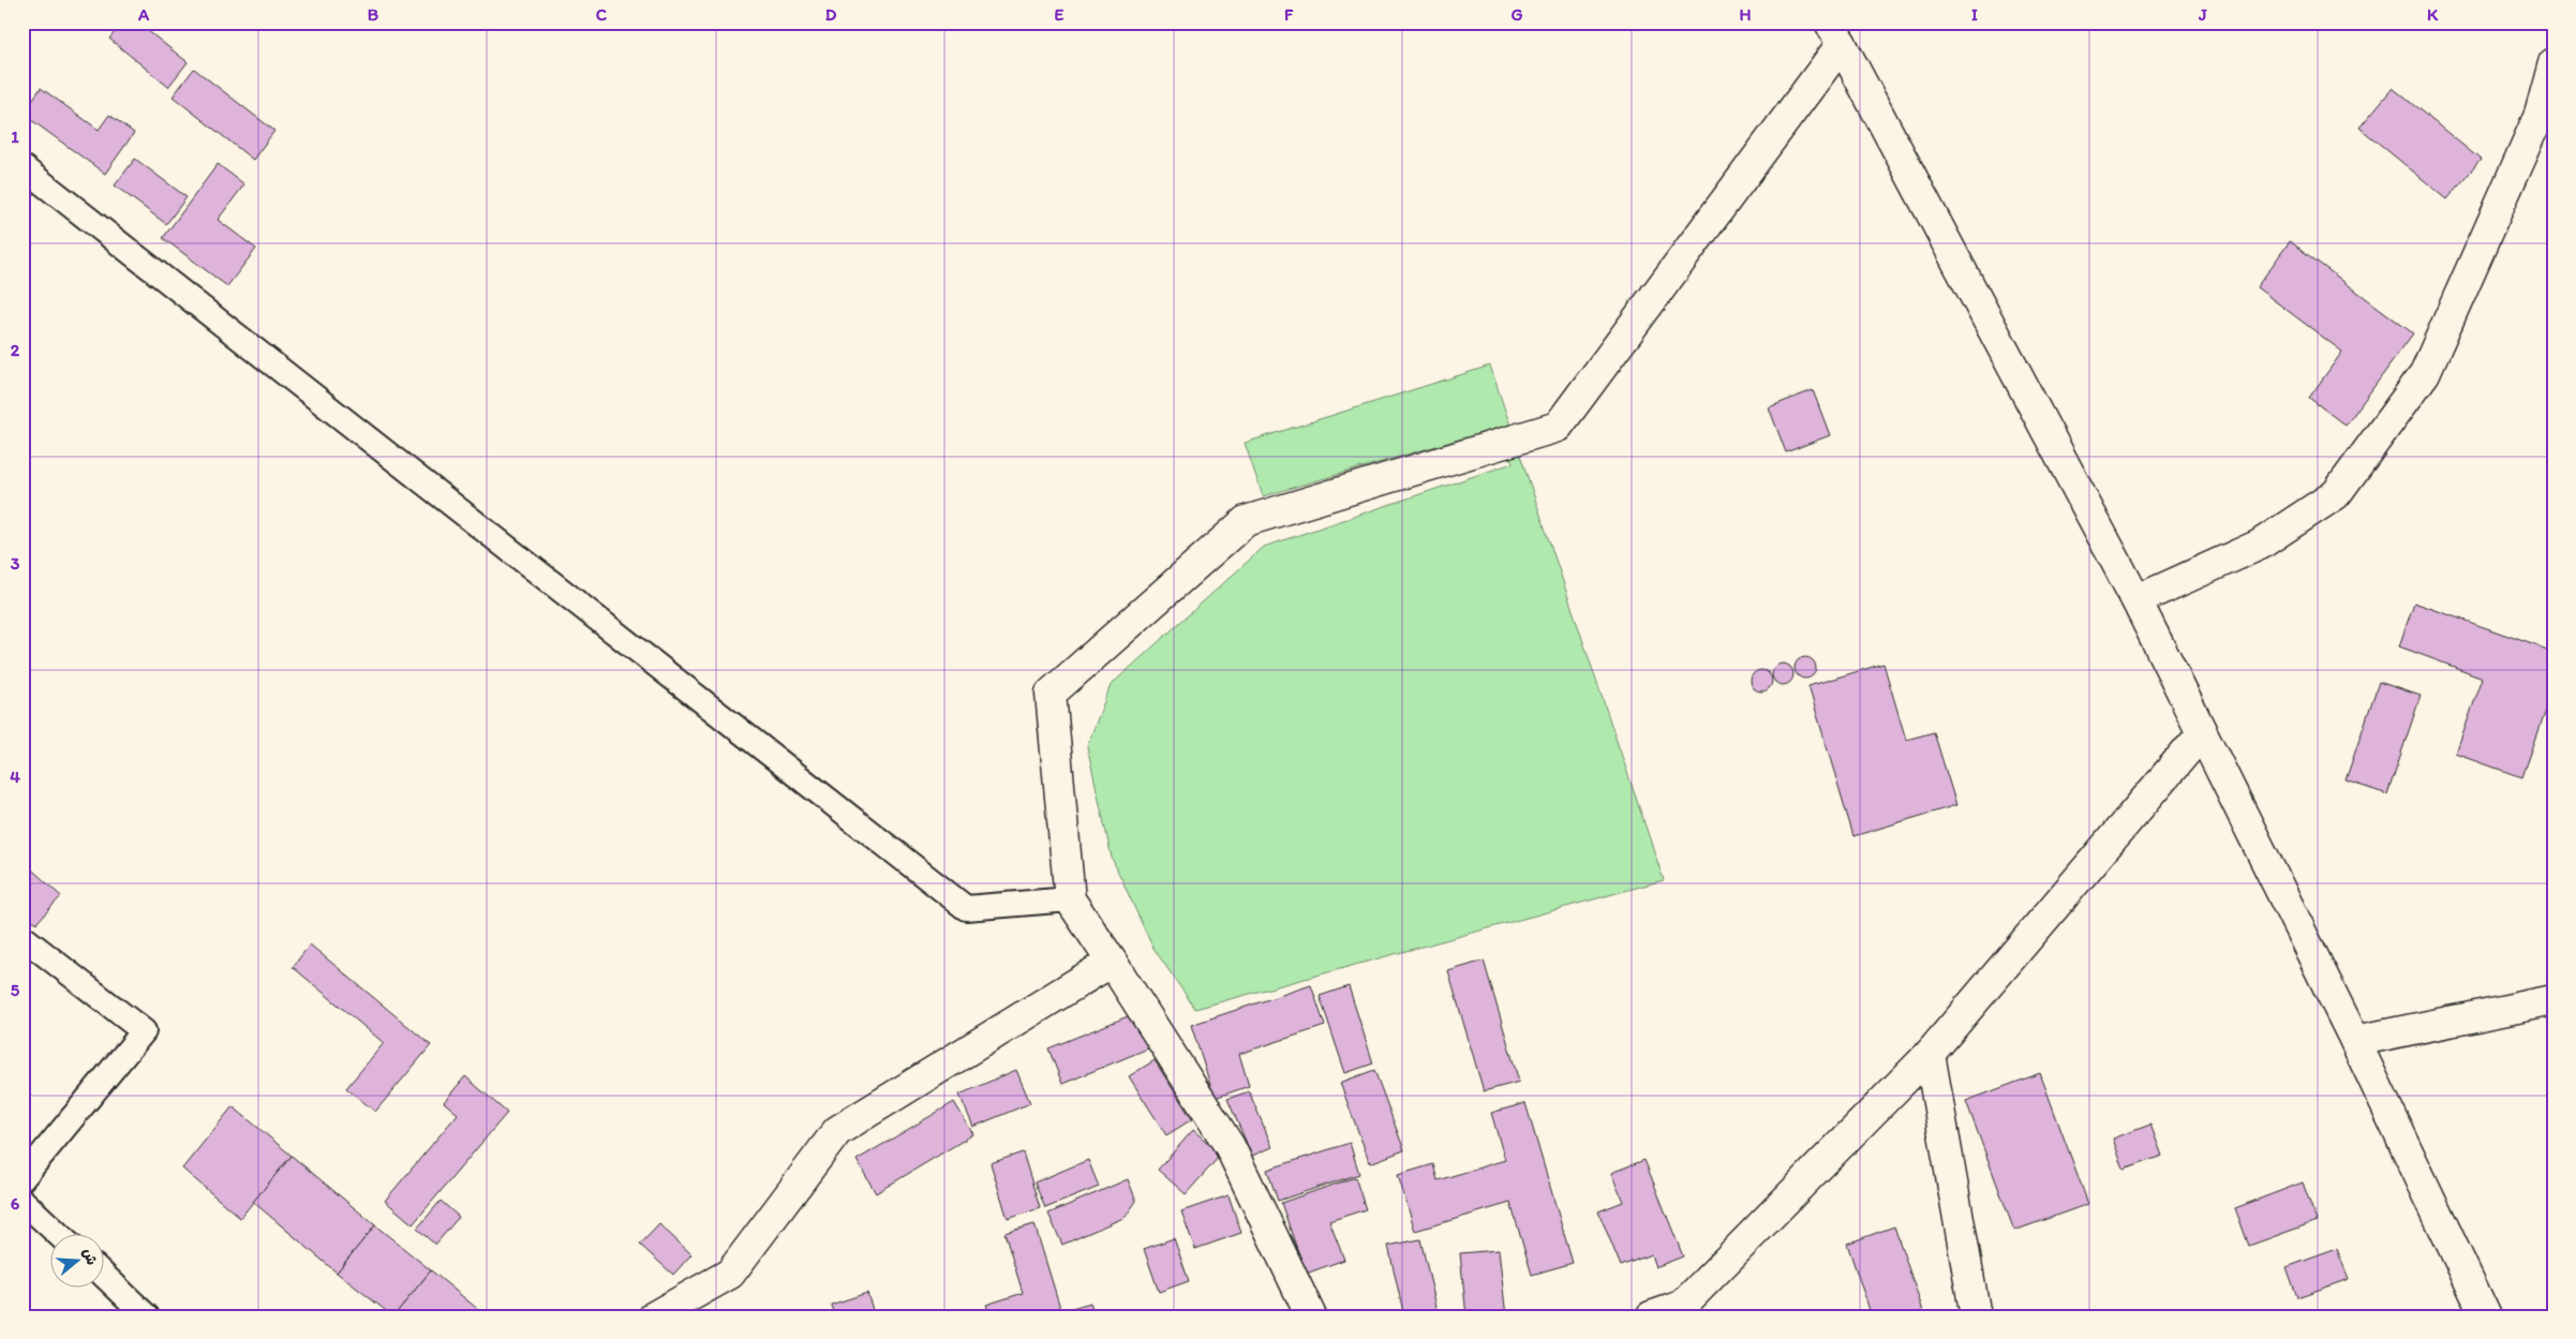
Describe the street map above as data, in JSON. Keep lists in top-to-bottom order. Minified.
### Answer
{"north":"right","grid":{"columns":["A","B","C","D","E","F","G","H","I","J","K"],"rows":["1","2","3","4","5","6"]}}
